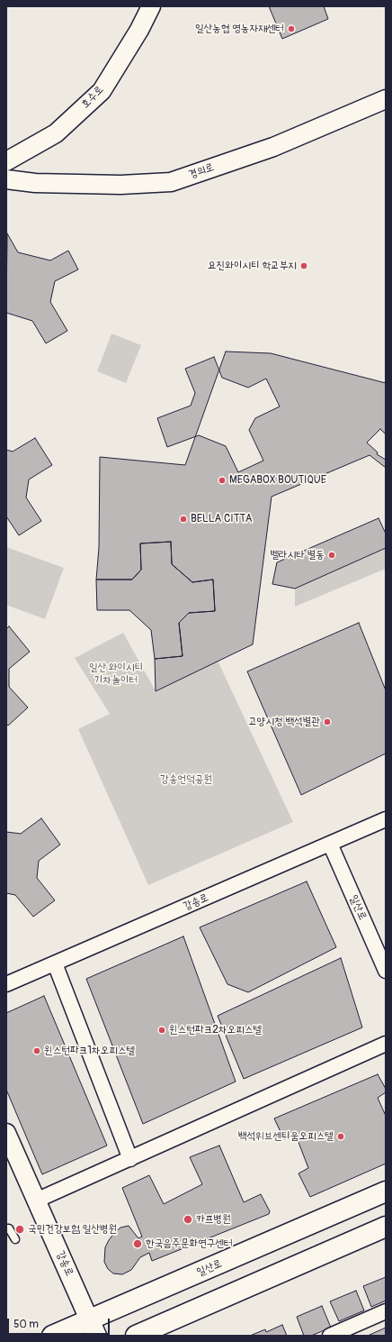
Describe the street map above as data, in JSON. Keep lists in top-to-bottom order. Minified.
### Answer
{"streets":{"main road":["일산로"],"street":["호수로","경의로","강송로"]},"crossings":[["강송로","일산로"]],"parks":["일산 와이시티 기차놀이터","강송언덕공원"],"places":["일산농협 영농자재센터","요진와이시티 학교부지","MEGABOX BOUTIQUE","BELLA CITTA","벨라시타 별동","고양시청 백석별관","윈스턴파크2차오피스텔","윈스턴파크1차오피스텔","백석위브센티움오피스텔","카프병원","국민건강보험 일산병원","한국음주문화연구센터"],"scale_bar":"50 m"}
